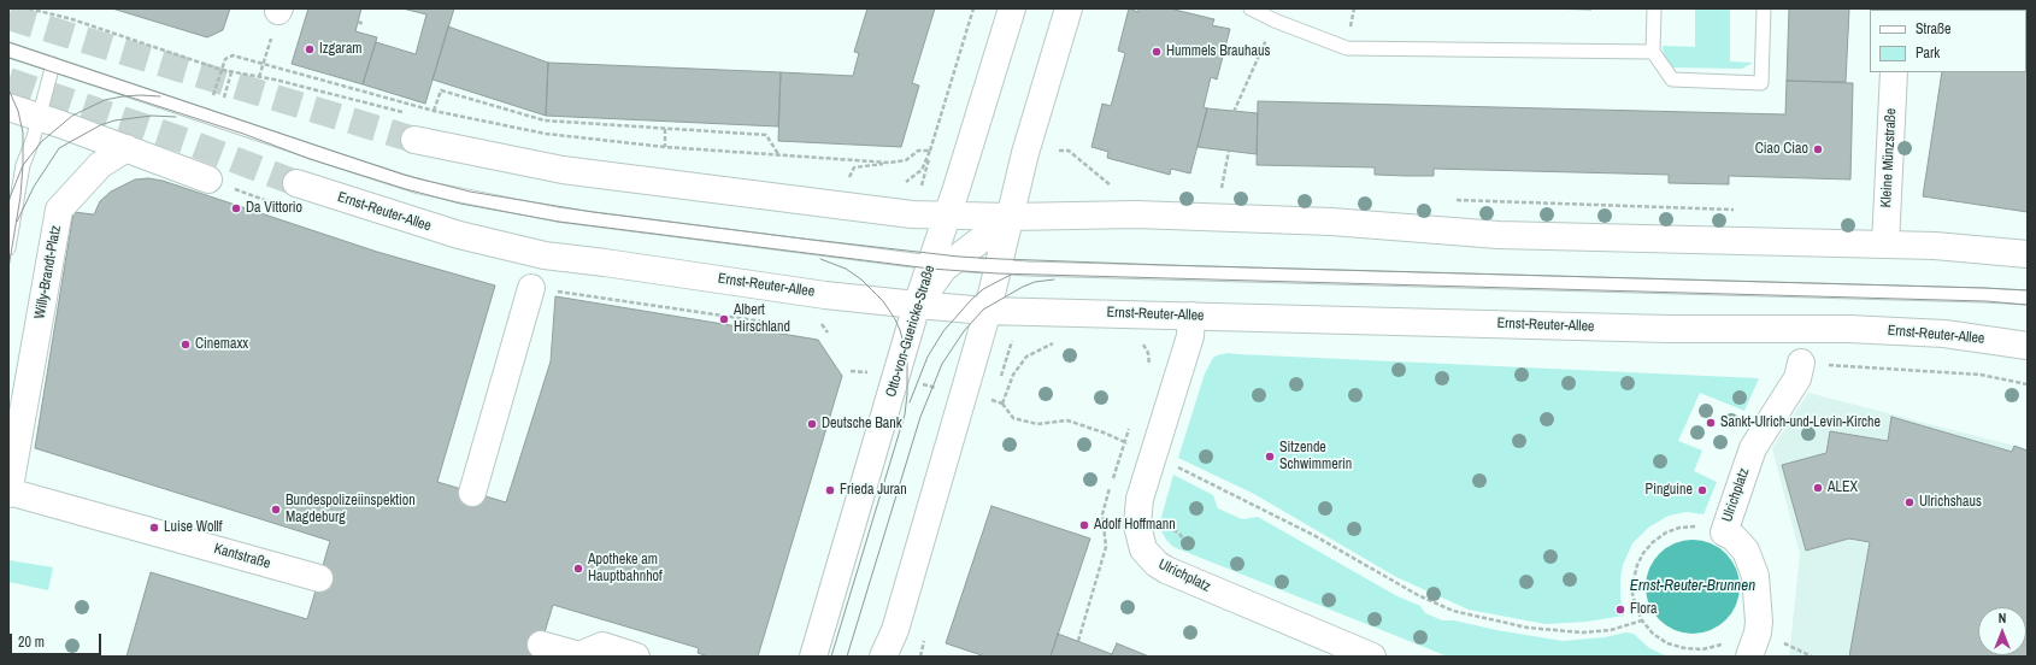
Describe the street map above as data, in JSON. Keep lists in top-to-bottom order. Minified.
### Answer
{"streets":{"street":["Kleine Münzstraße","Ernst-Reuter-Allee","Willy-Brandt-Platz","Otto-von-Guericke-Straße","Ulrichplatz","Kantstraße"]},"crossings":[["Ernst-Reuter-Allee","Otto-von-Guericke-Straße"],["Ernst-Reuter-Allee","Ulrichplatz"],["Willy-Brandt-Platz","Kantstraße"]],"water":["Ernst-Reuter-Brunnen"],"places":["Izgaram","Hummels Brauhaus","Ciao Ciao","Da Vittorio","Albert Hirschland","Cinemaxx","Sankt-Ulrich-und-Levin-Kirche","Deutsche Bank","Sitzende Schwimmerin","ALEX","Frieda Juran","Pinguine","Ulrichshaus","Bundespolizeiinspektion Magdeburg","Adolf Hoffmann","Luise Wollf","Apotheke am Hauptbahnhof","Flora"],"legend":["Straße","Park"],"scale_bar":"20 m","north":"top"}
